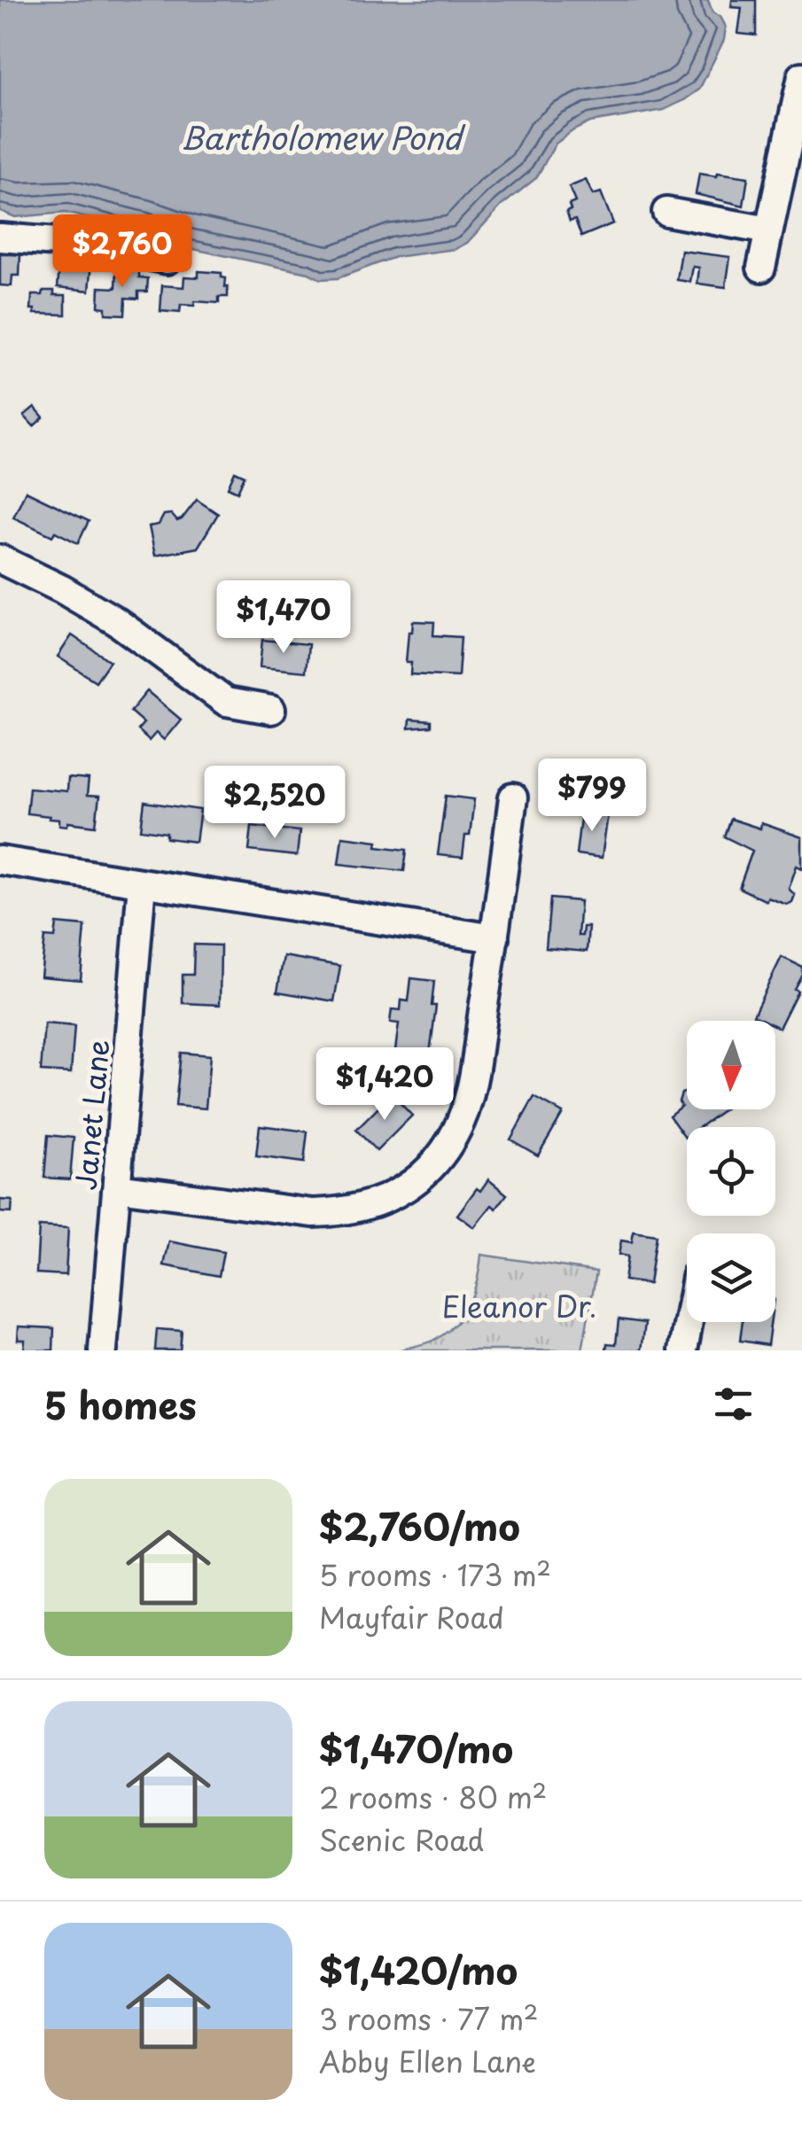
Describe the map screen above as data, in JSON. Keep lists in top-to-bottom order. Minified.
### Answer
{"streets":{"street":["Janet Lane"]},"water":["Bartholomew Pond"],"parks":["Eleanor Dr."],"north":"bottom","page":{"price":["$2,760","$1,470","$799","$2,520","$1,420"],"heading":"5 homes","list":[{"name":"$2,760/mo","note":"5 rooms · 173 m² · Mayfair Road"},{"name":"$1,470/mo","note":"2 rooms · 80 m² · Scenic Road"},{"name":"$1,420/mo","note":"3 rooms · 77 m² · Abby Ellen Lane"}]}}
